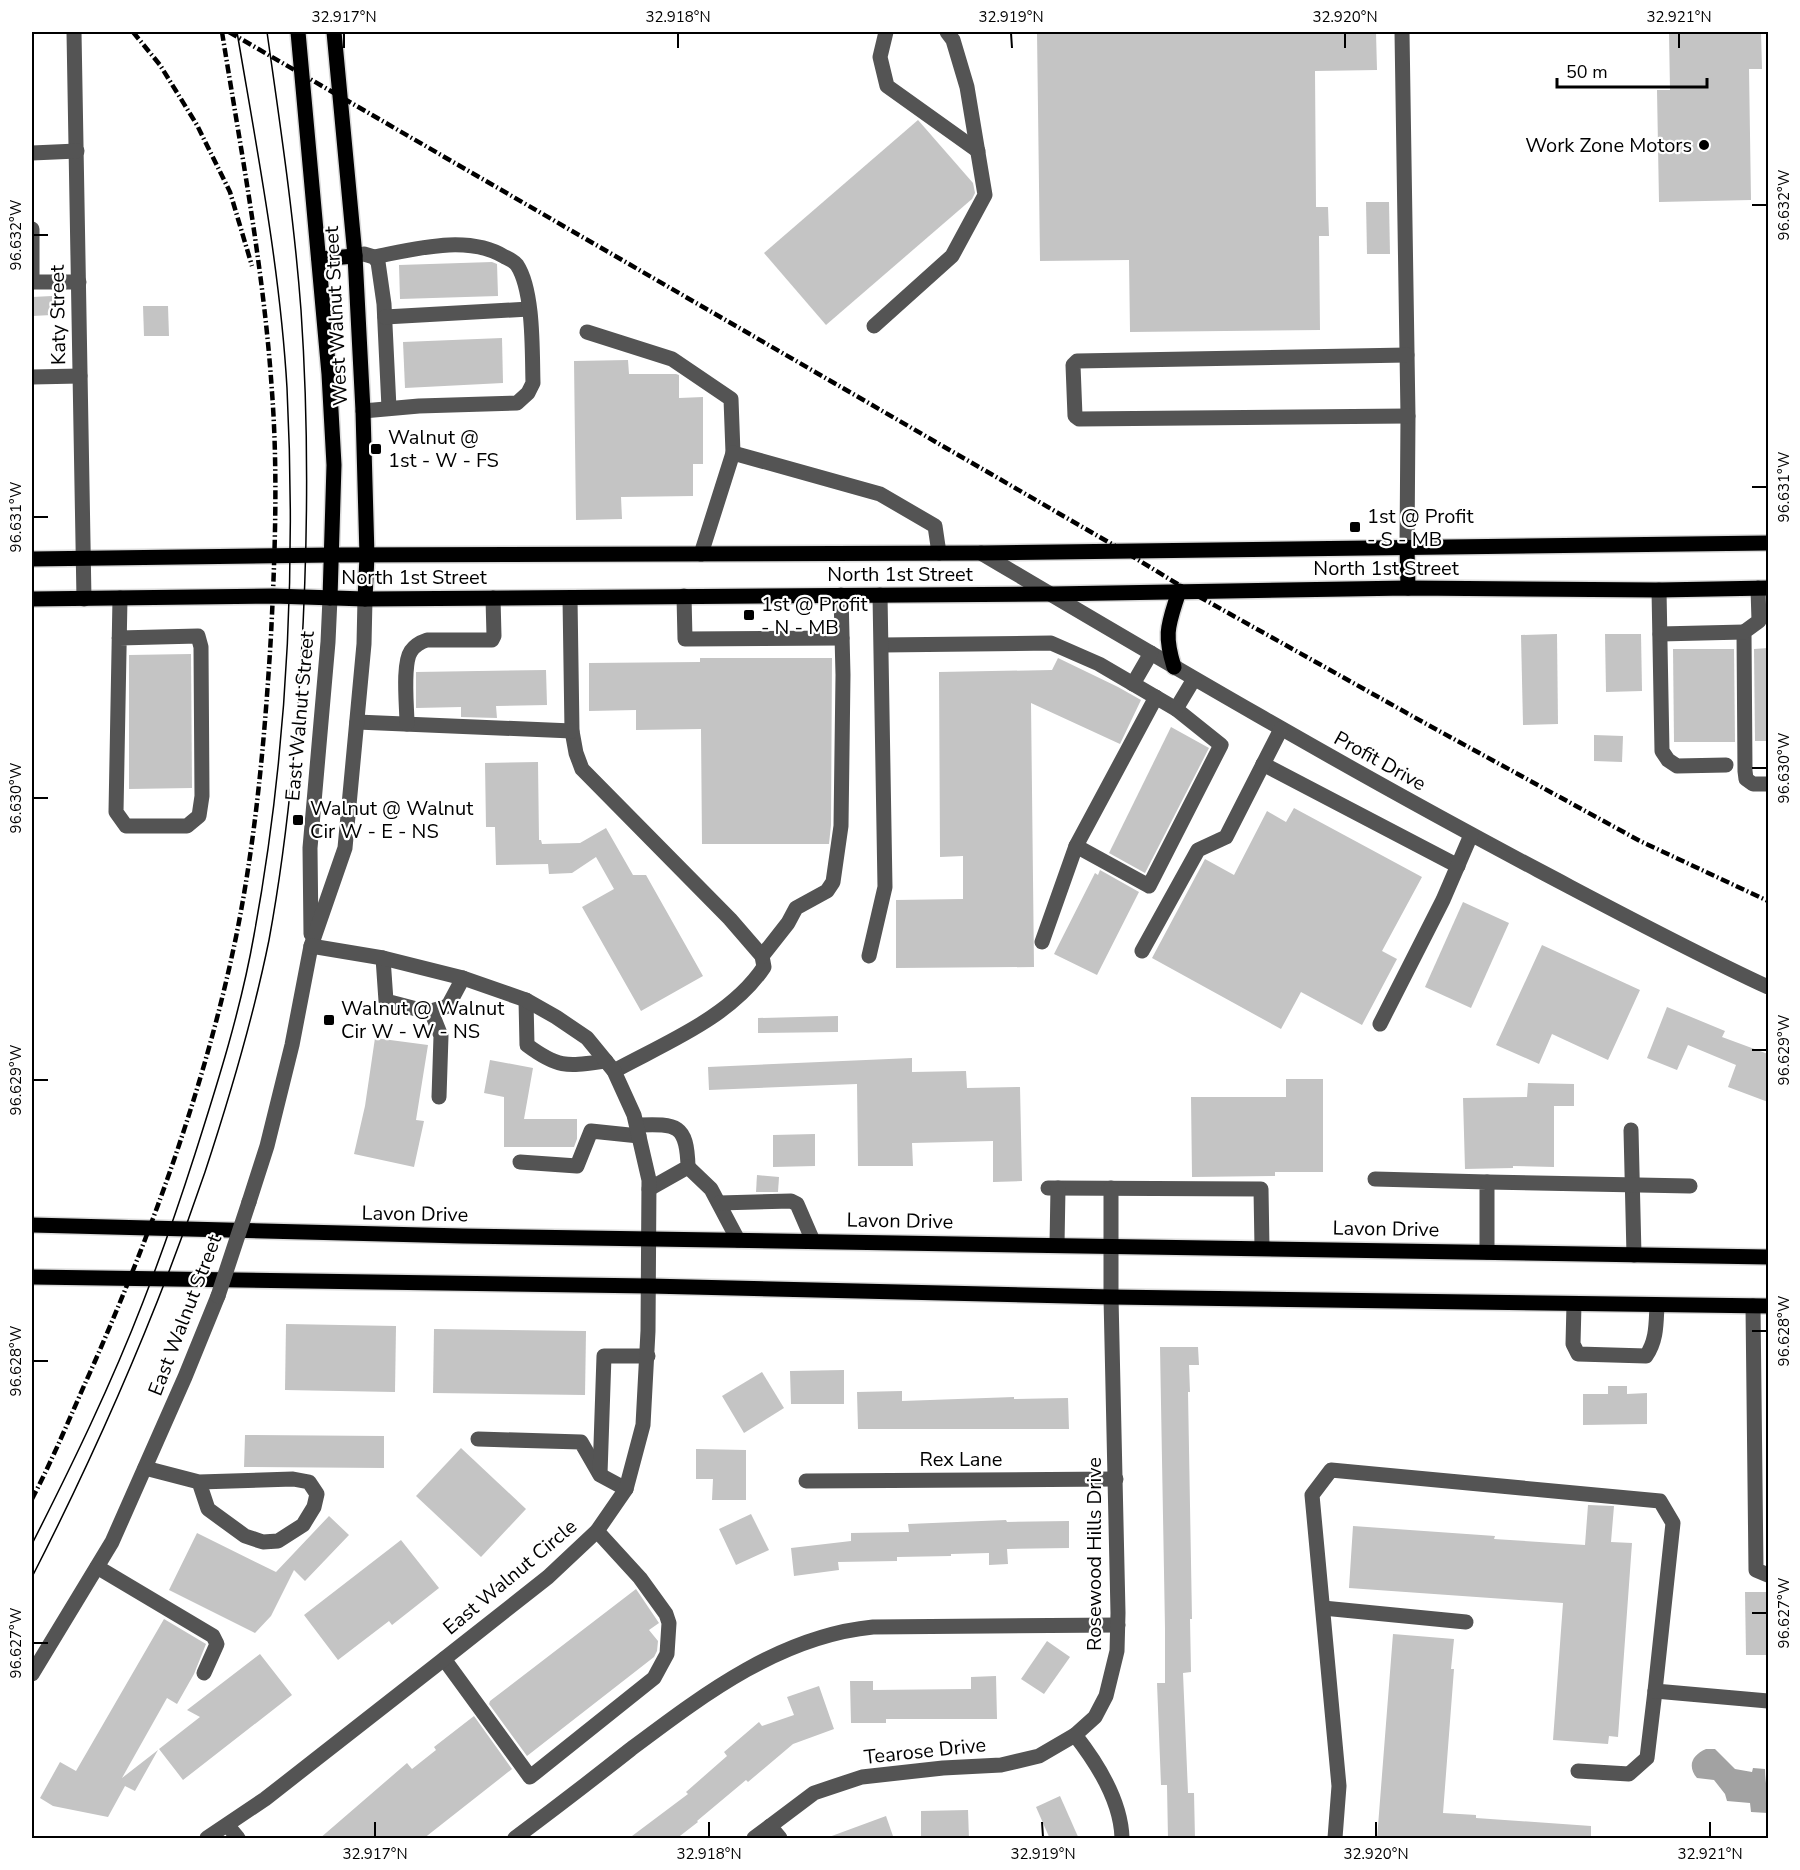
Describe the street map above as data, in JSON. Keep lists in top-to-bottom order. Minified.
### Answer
{"streets":{"main road":["West Walnut Street","North 1st Street","Lavon Drive"],"street":["Katy Street","East Walnut Street","Profit Drive","Rex Lane","Rosewood Hills Drive","East Walnut Circle","Tearose Drive"]},"crossings":[["Katy Street","North 1st Street"],["West Walnut Street","North 1st Street"],["West Walnut Street","East Walnut Street"],["North 1st Street","East Walnut Street"],["North 1st Street","Profit Drive"],["East Walnut Street","East Walnut Circle"],["Lavon Drive","Rosewood Hills Drive"],["Lavon Drive","East Walnut Circle"],["Rex Lane","Rosewood Hills Drive"],["Rosewood Hills Drive","Tearose Drive"]],"places":{"other":["Work Zone Motors"],"transit":["Walnut @ 1st - W - FS","1st @ Profit - S - MB","1st @ Profit - N - MB","Walnut @ Walnut Cir W - E - NS","Walnut @ Walnut Cir W - W - NS"]},"scale_bar":"50 m","coordinates":["32.917°N","32.918°N","32.919°N","32.920°N","32.921°N","96.632°W","96.631°W","96.630°W","96.629°W","96.628°W","96.627°W"]}
